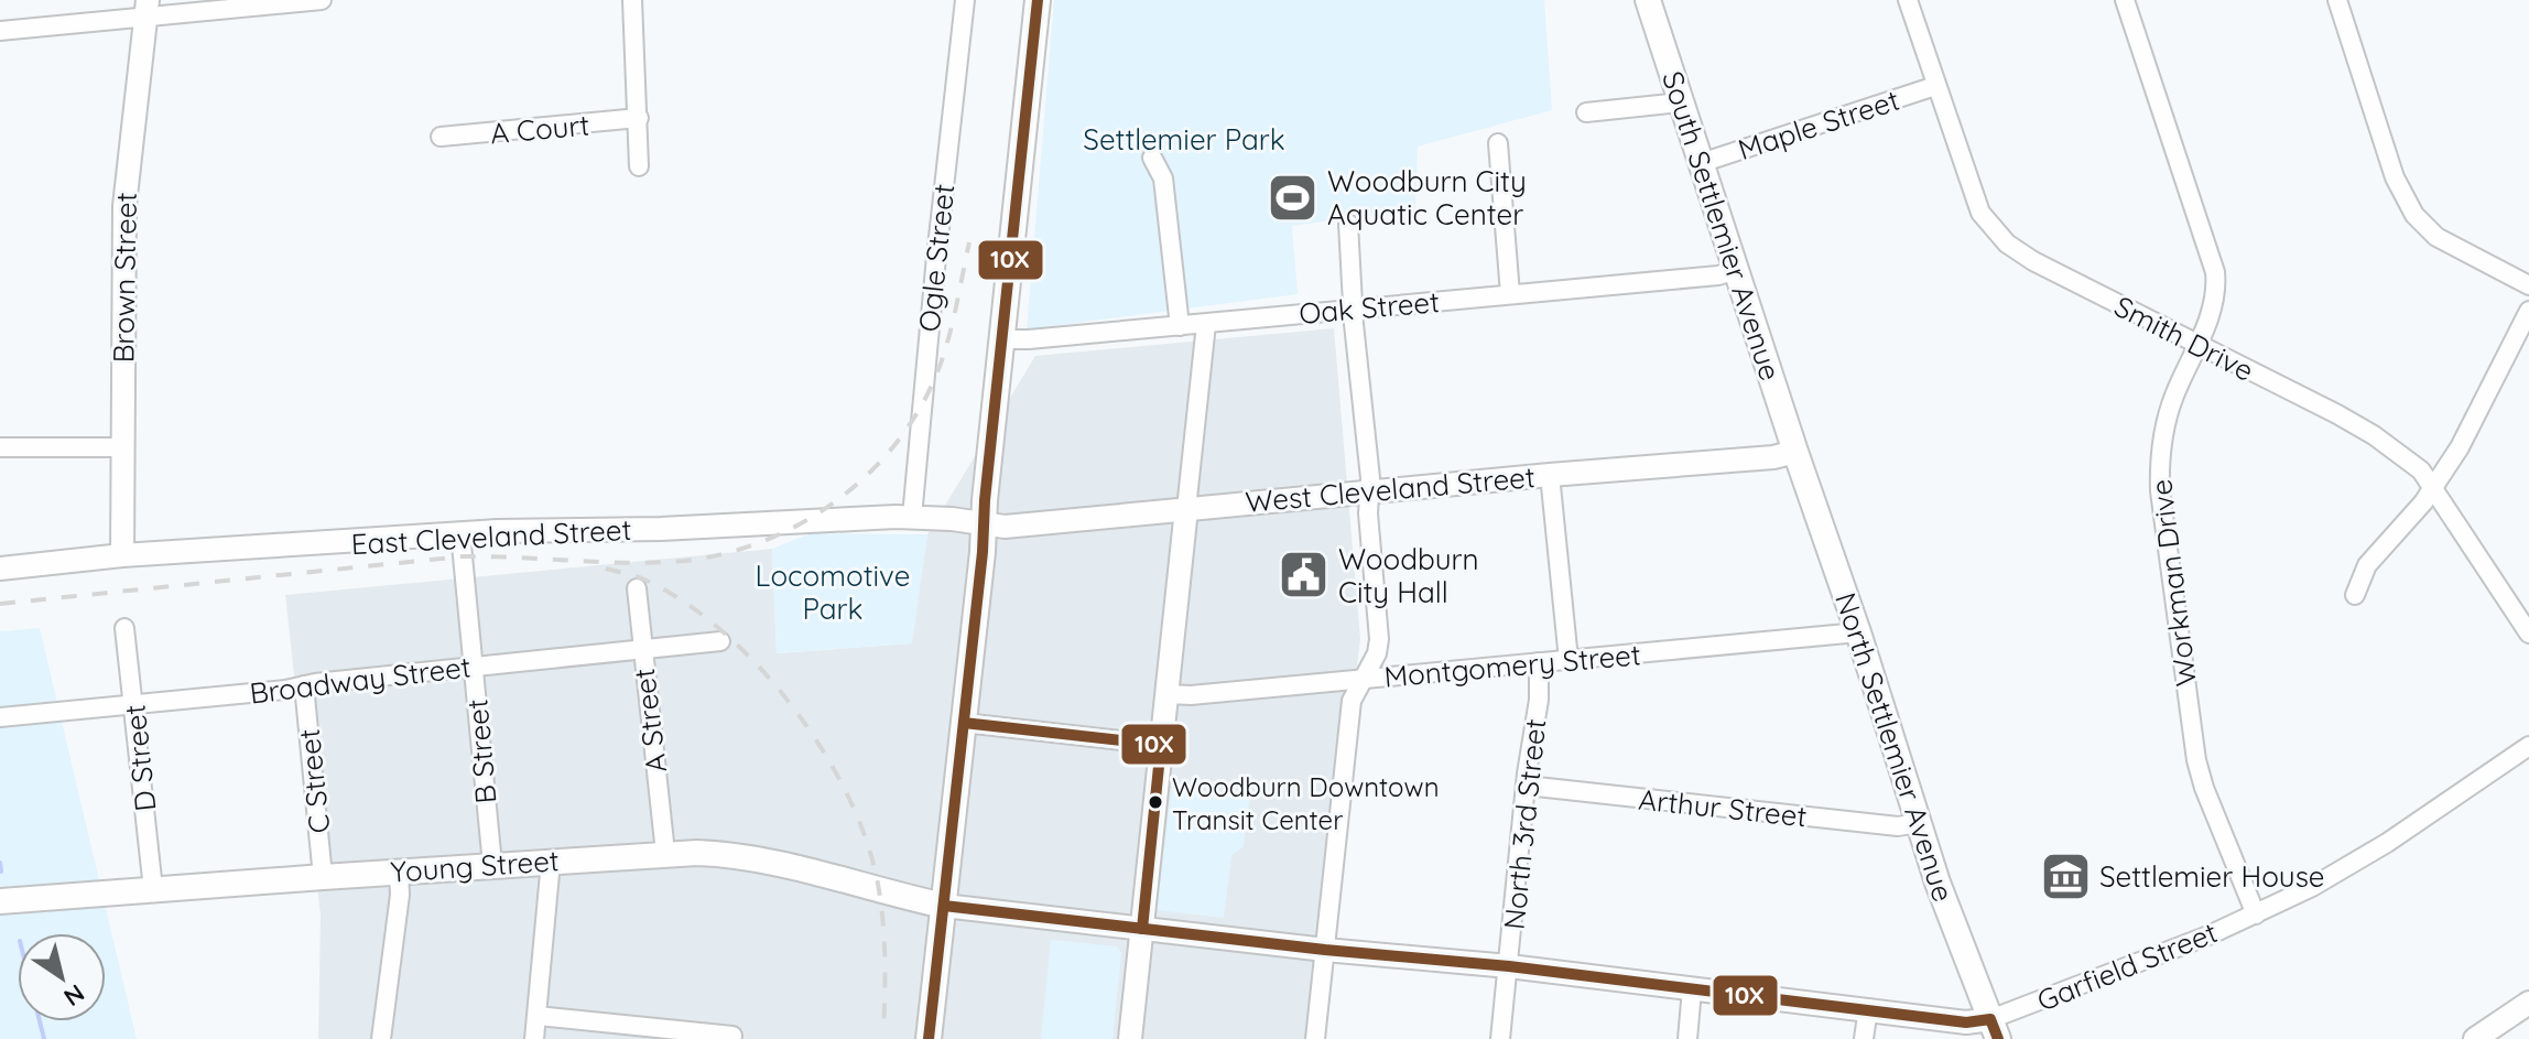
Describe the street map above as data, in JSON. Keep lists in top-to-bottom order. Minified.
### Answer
{"streets":{"main road":["South Settlemier Avenue","North Settlemier Avenue","Young Street"],"street":["Maple Street","A Court","Ogle Street","Brown Street","Oak Street","Smith Drive","West Cleveland Street","East Cleveland Street","Workman Drive","Montgomery Street","Broadway Street","A Street","B Street","D Street","C Street","Arthur Street","North 3rd Street","Garfield Street"]},"crossings":[["Maple Street","South Settlemier Avenue"],["Maple Street","Smith Drive"],["South Settlemier Avenue","Oak Street"],["South Settlemier Avenue","West Cleveland Street"],["South Settlemier Avenue","North Settlemier Avenue"],["Ogle Street","East Cleveland Street"],["Brown Street","East Cleveland Street"],["Smith Drive","Workman Drive"],["West Cleveland Street","East Cleveland Street"],["West Cleveland Street","North Settlemier Avenue"],["East Cleveland Street","B Street"],["Workman Drive","Garfield Street"],["Montgomery Street","North Settlemier Avenue"],["Montgomery Street","North 3rd Street"],["Broadway Street","A Street"],["Broadway Street","B Street"],["Broadway Street","D Street"],["Broadway Street","C Street"],["A Street","Young Street"],["North Settlemier Avenue","Arthur Street"],["North Settlemier Avenue","Garfield Street"],["B Street","Young Street"],["D Street","Young Street"],["C Street","Young Street"],["Arthur Street","North 3rd Street"],["North 3rd Street","Garfield Street"],["Young Street","Garfield Street"]],"parks":["Settlemier Park","Locomotive Park"],"places":{"sports":["Woodburn City Aquatic Center"],"public building":["Woodburn City Hall"],"other":["Woodburn Downtown Transit Center"],"museum":["Settlemier House"]},"lines":["transit line 10X"],"north":"bottom right"}
